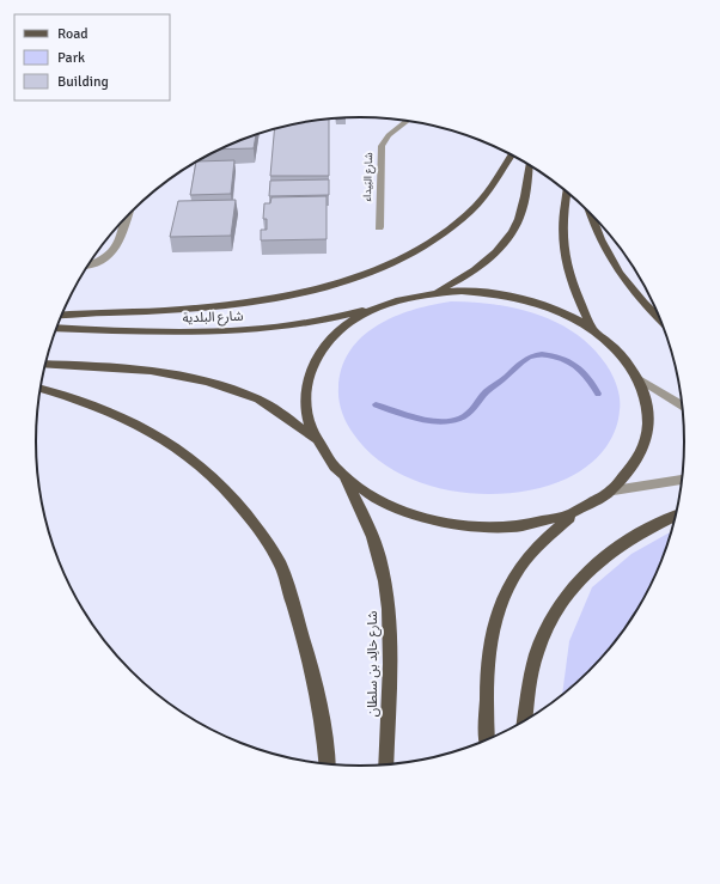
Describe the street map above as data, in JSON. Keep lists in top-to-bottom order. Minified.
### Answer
{"streets":{"main road":["شارع البلدية","شارع خالِد بن سلطان"],"street":["شارع البَيداء"]},"legend":["Road","Park","Building"]}
